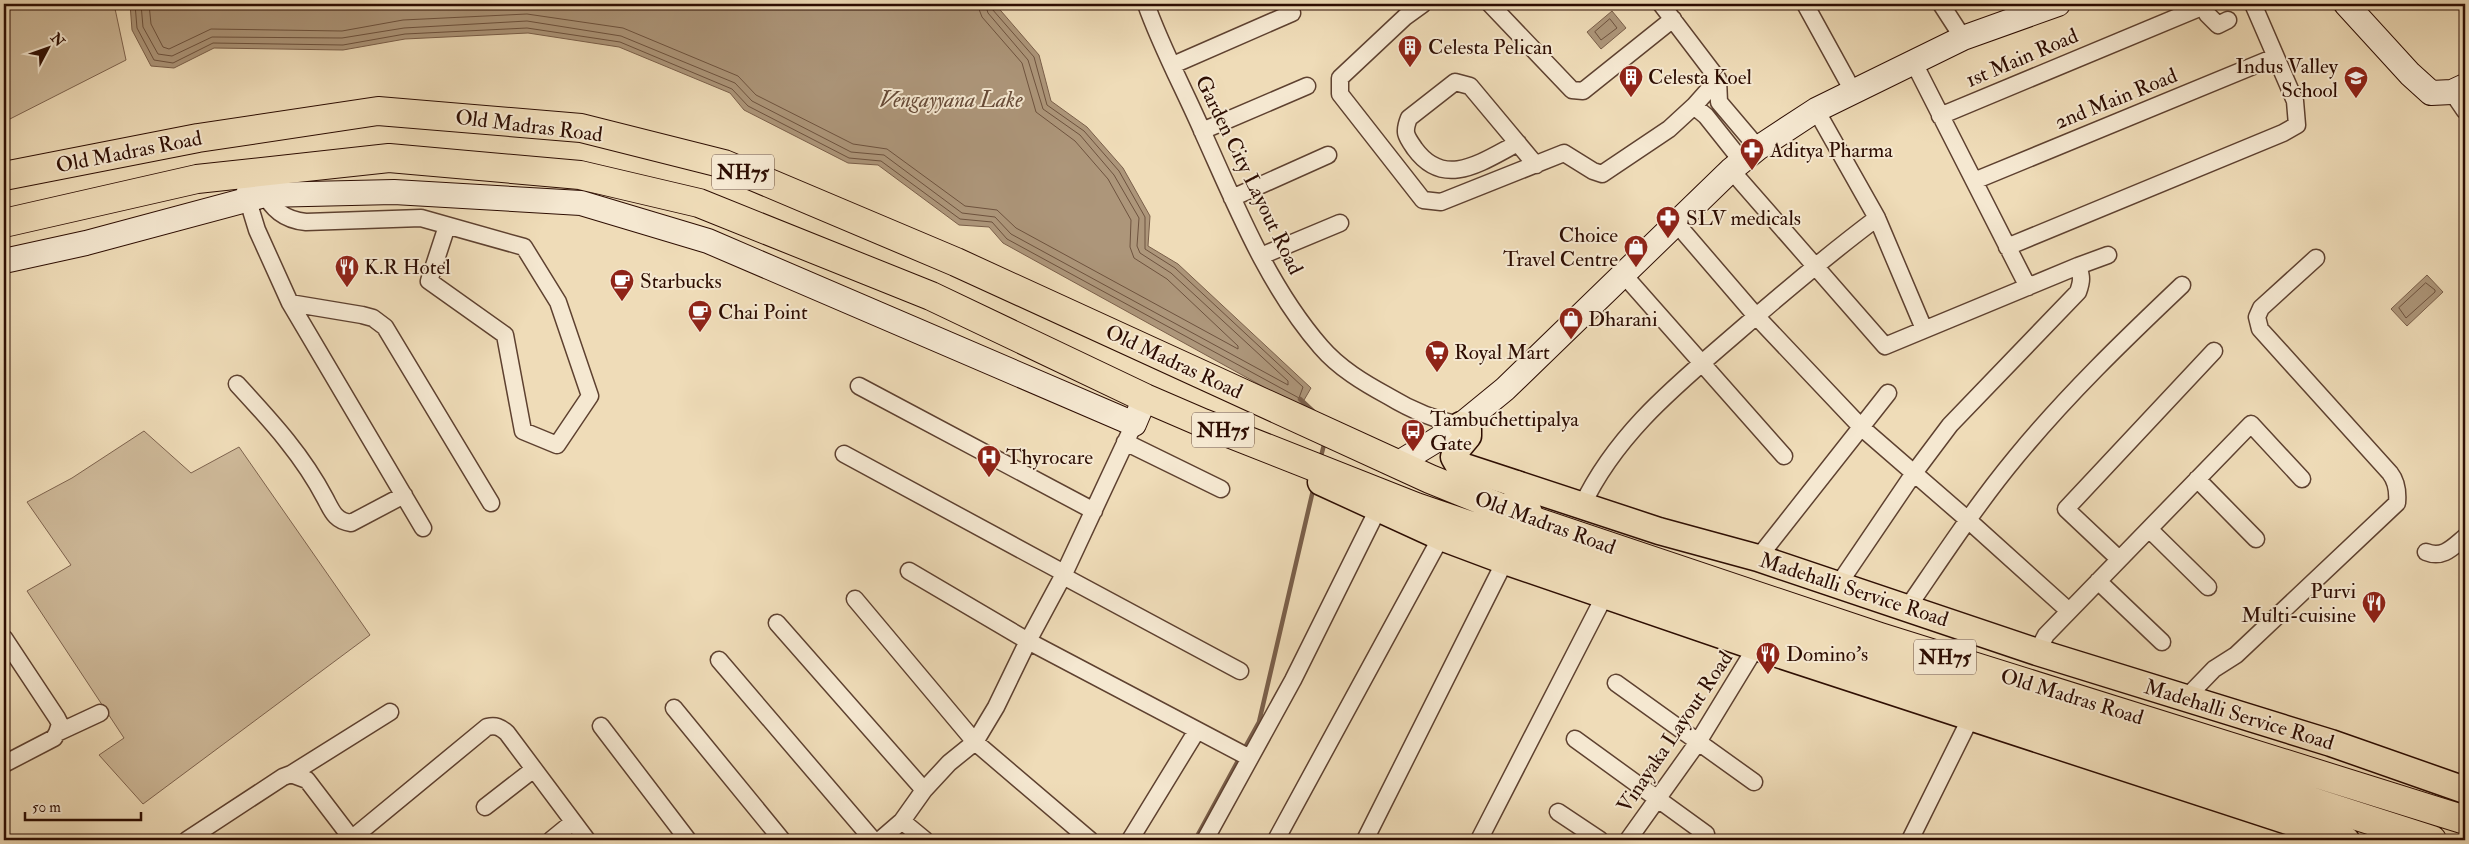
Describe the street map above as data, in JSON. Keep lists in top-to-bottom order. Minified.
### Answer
{"streets":{"highway":["Old Madras Road","NH75"],"main road":["Madehalli Service Road"],"street":["1st Main Road","2nd Main Road","Garden City Layout Road","Vinayaka Layout Road"]},"crossings":[["Garden City Layout Road","Madehalli Service Road"]],"water":["Vengayyana Lake"],"places":{"building":["Celesta Pelican","Celesta Koel"],"school or university":["Indus Valley School"],"pharmacy":["Aditya Pharma","SLV medicals"],"shop":["Choice Travel Centre","Dharani"],"restaurant":["K.R Hotel","Purvi Multi-cuisine","Domino's"],"cafe":["Starbucks","Chai Point"],"supermarket":["Royal Mart"],"bus stop":["Tambuchettipalya Gate"],"hospital":["Thyrocare"]},"scale_bar":"50 m","north":"top right"}
